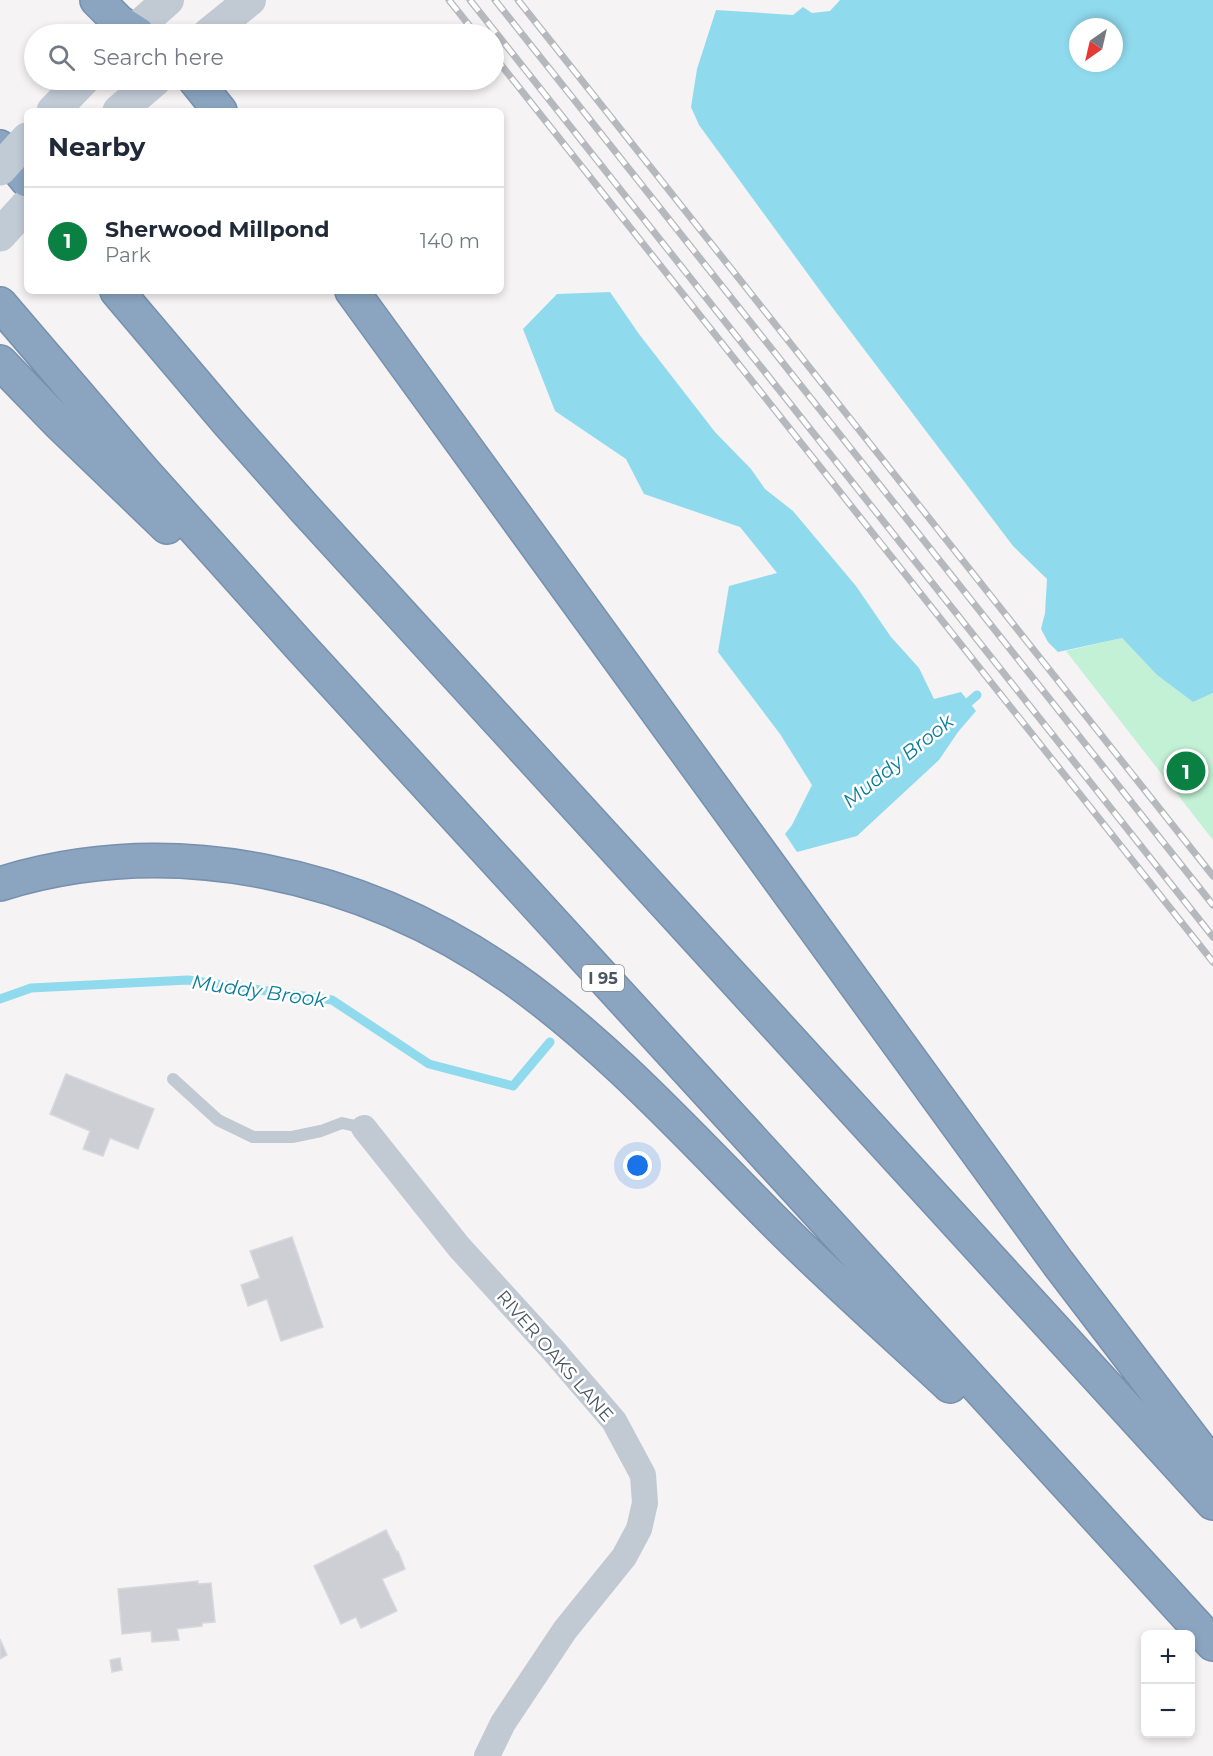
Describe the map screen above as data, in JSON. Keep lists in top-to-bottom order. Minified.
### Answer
{"streets":{"highway":["I 95"],"street":["RIVER OAKS LANE"]},"water":["Muddy Brook"],"north":"bottom left","page":{"search":"Search here","heading":"Nearby","list":[{"mark":"1","name":"Sherwood Millpond","note":"Park","value":"140 m"}],"pins":"1","map_buttons":["+","−"]}}
